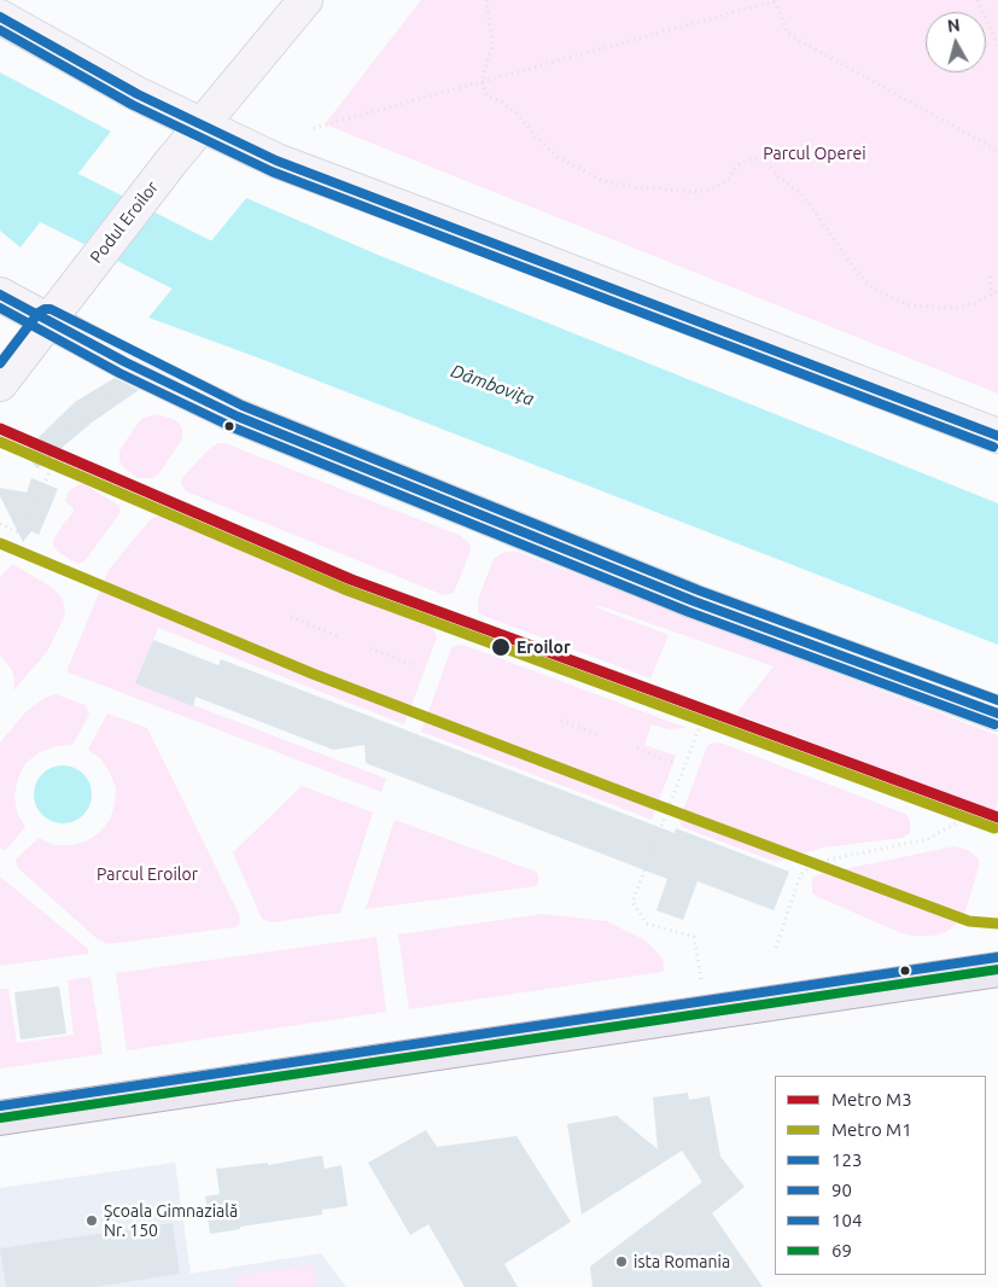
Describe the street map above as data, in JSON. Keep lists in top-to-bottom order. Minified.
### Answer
{"streets":{"main road":["Podul Eroilor"]},"water":["Dâmbovița"],"parks":["Parcul Operei","Parcul Eroilor"],"places":["Eroilor","Școala Gimnazială Nr. 150","ista Romania"],"lines":["transit line 123","transit line 90","transit line 104","metro line M3","metro line M1","transit line 69"],"legend":["Metro M3","Metro M1","123","90","104","69"],"north":"top"}
